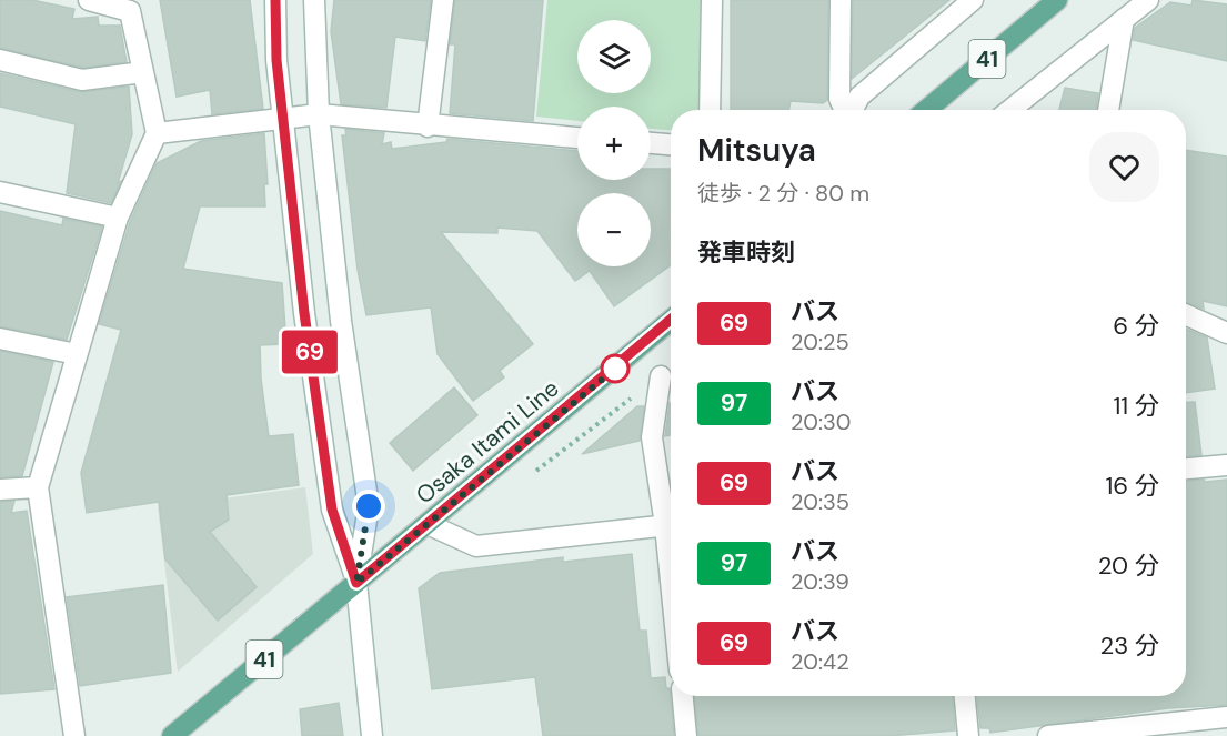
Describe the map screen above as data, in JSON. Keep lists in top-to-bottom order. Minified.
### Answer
{"streets":{"main road":["41","Osaka Itami Line"]},"lines":["bus line 69"],"page":{"on_map":"69","map_buttons":["+","−"],"heading":[["Mitsuya","徒歩 · 2 分 · 80 m"],"発車時刻"],"list":[{"mark":"69","name":"バス","note":"20:25","value":"6 分"},{"mark":"97","name":"バス","note":"20:30","value":"11 分"},{"mark":"69","name":"バス","note":"20:35","value":"16 分"},{"mark":"97","name":"バス","note":"20:39","value":"20 分"},{"mark":"69","name":"バス","note":"20:42","value":"23 分"}]}}
